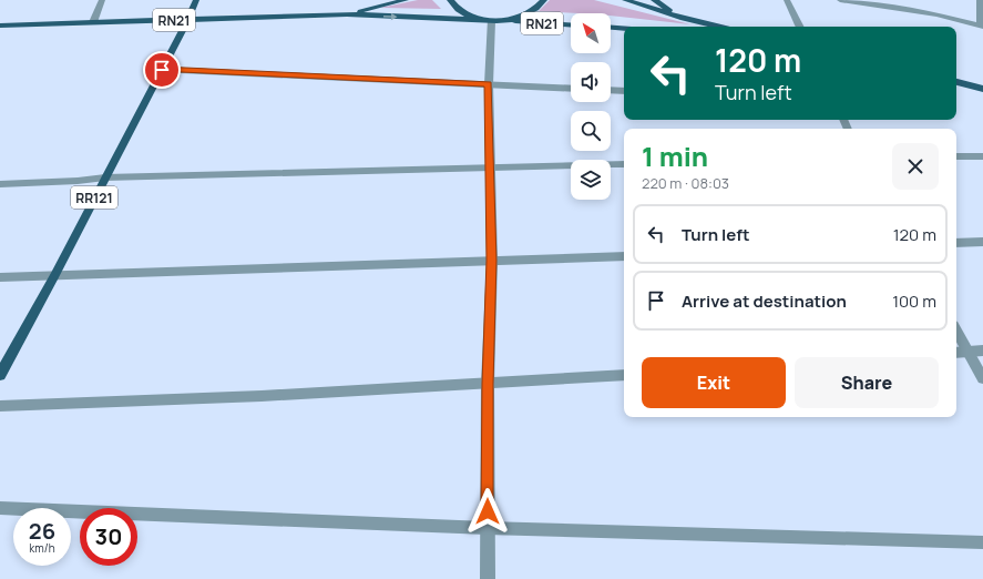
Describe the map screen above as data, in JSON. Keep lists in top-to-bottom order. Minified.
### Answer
{"streets":{"main road":["RN21","RR121"]},"crossings":[["RN21","RR121"]],"north":"top left","page":{"turn":["120 m","Turn left"],"heading":["1 min","220 m · 08:03"],"list":[{"name":"Turn left","value":"120 m"},{"name":"Arrive at destination","value":"100 m"}],"buttons":["Exit","Share"],"speed":"26 km/h","limit":"30"}}
